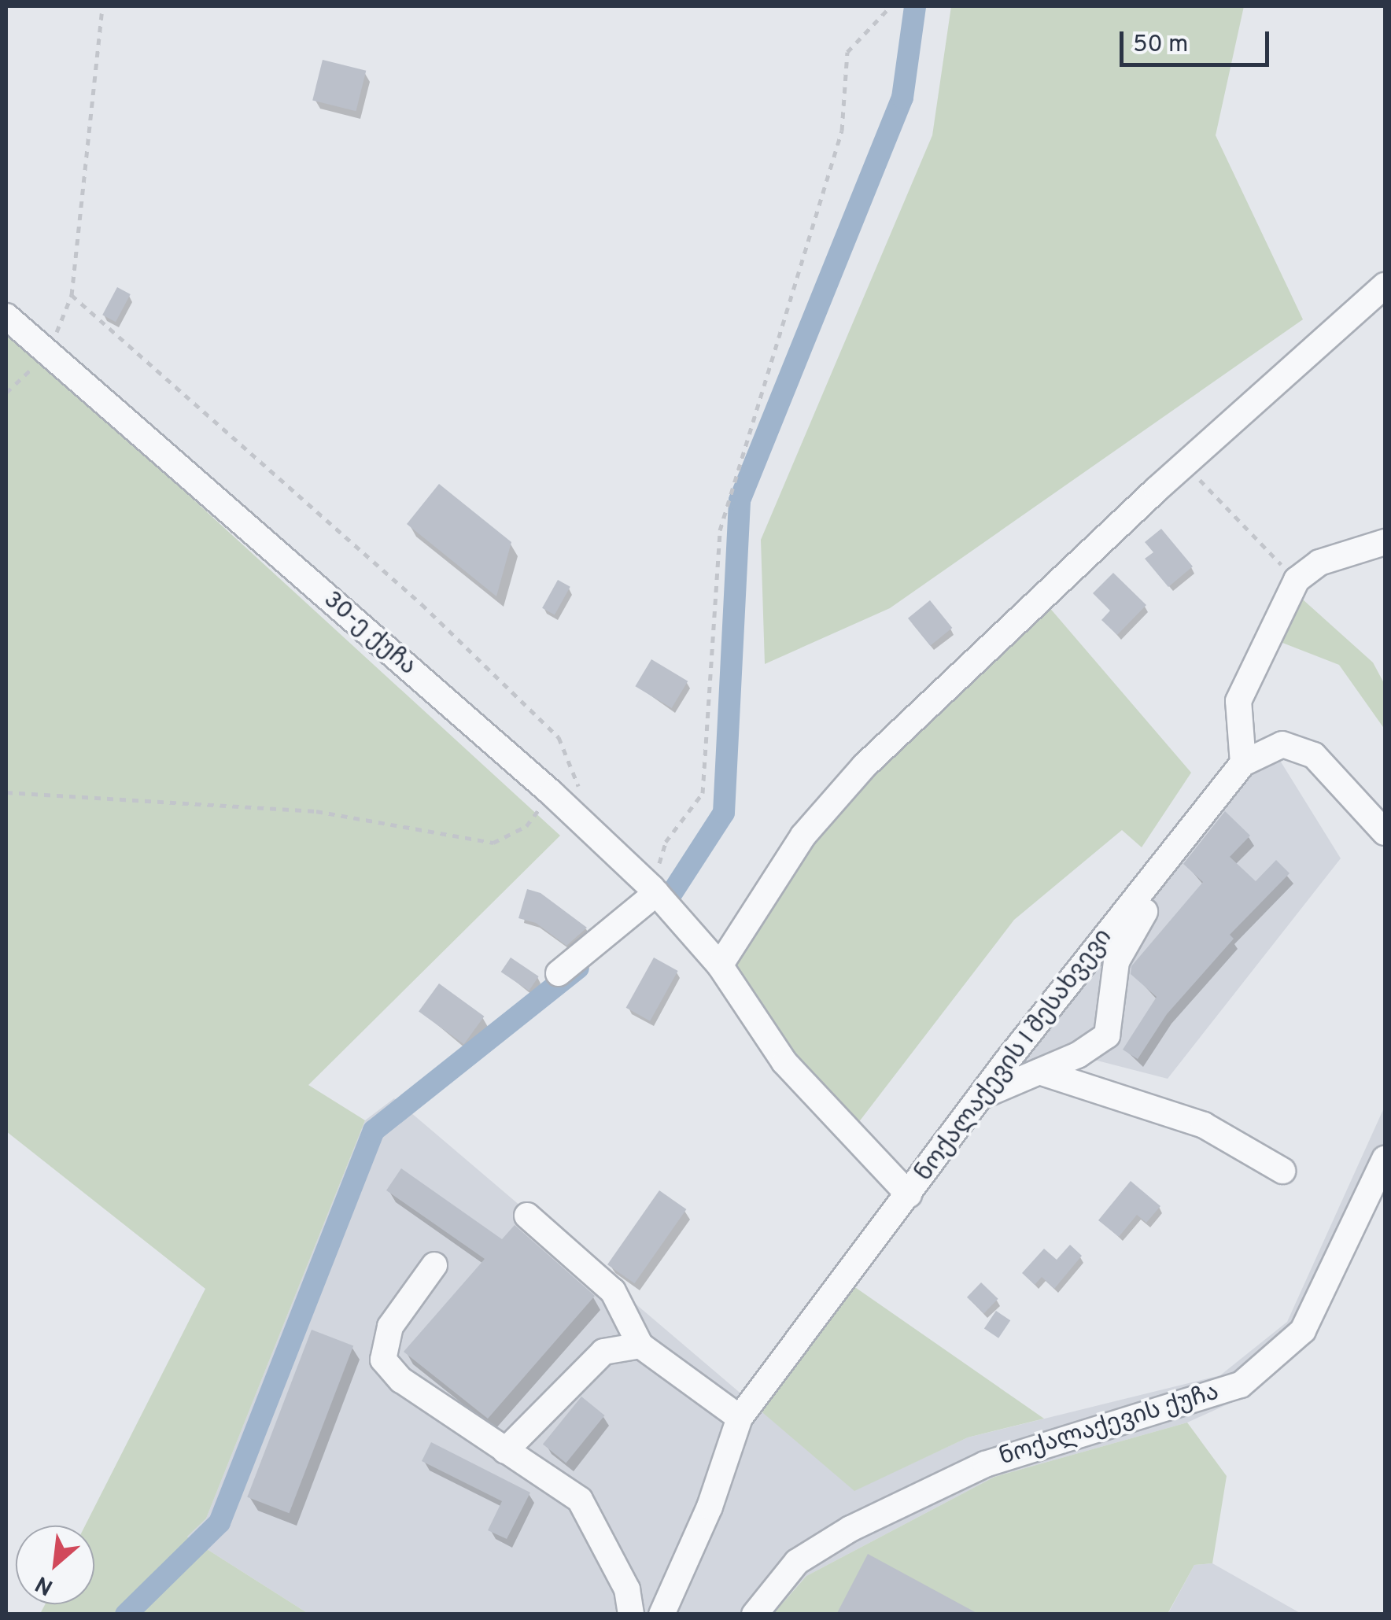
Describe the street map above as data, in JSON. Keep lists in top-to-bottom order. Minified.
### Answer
{"streets":{"street":["30-ე ქუჩა","ნოქალაქევის I შესახვევი","ნოქალაქევის ქუჩა"]},"crossings":[["30-ე ქუჩა","ნოქალაქევის I შესახვევი"]],"scale_bar":"50 m","north":"bottom left"}
